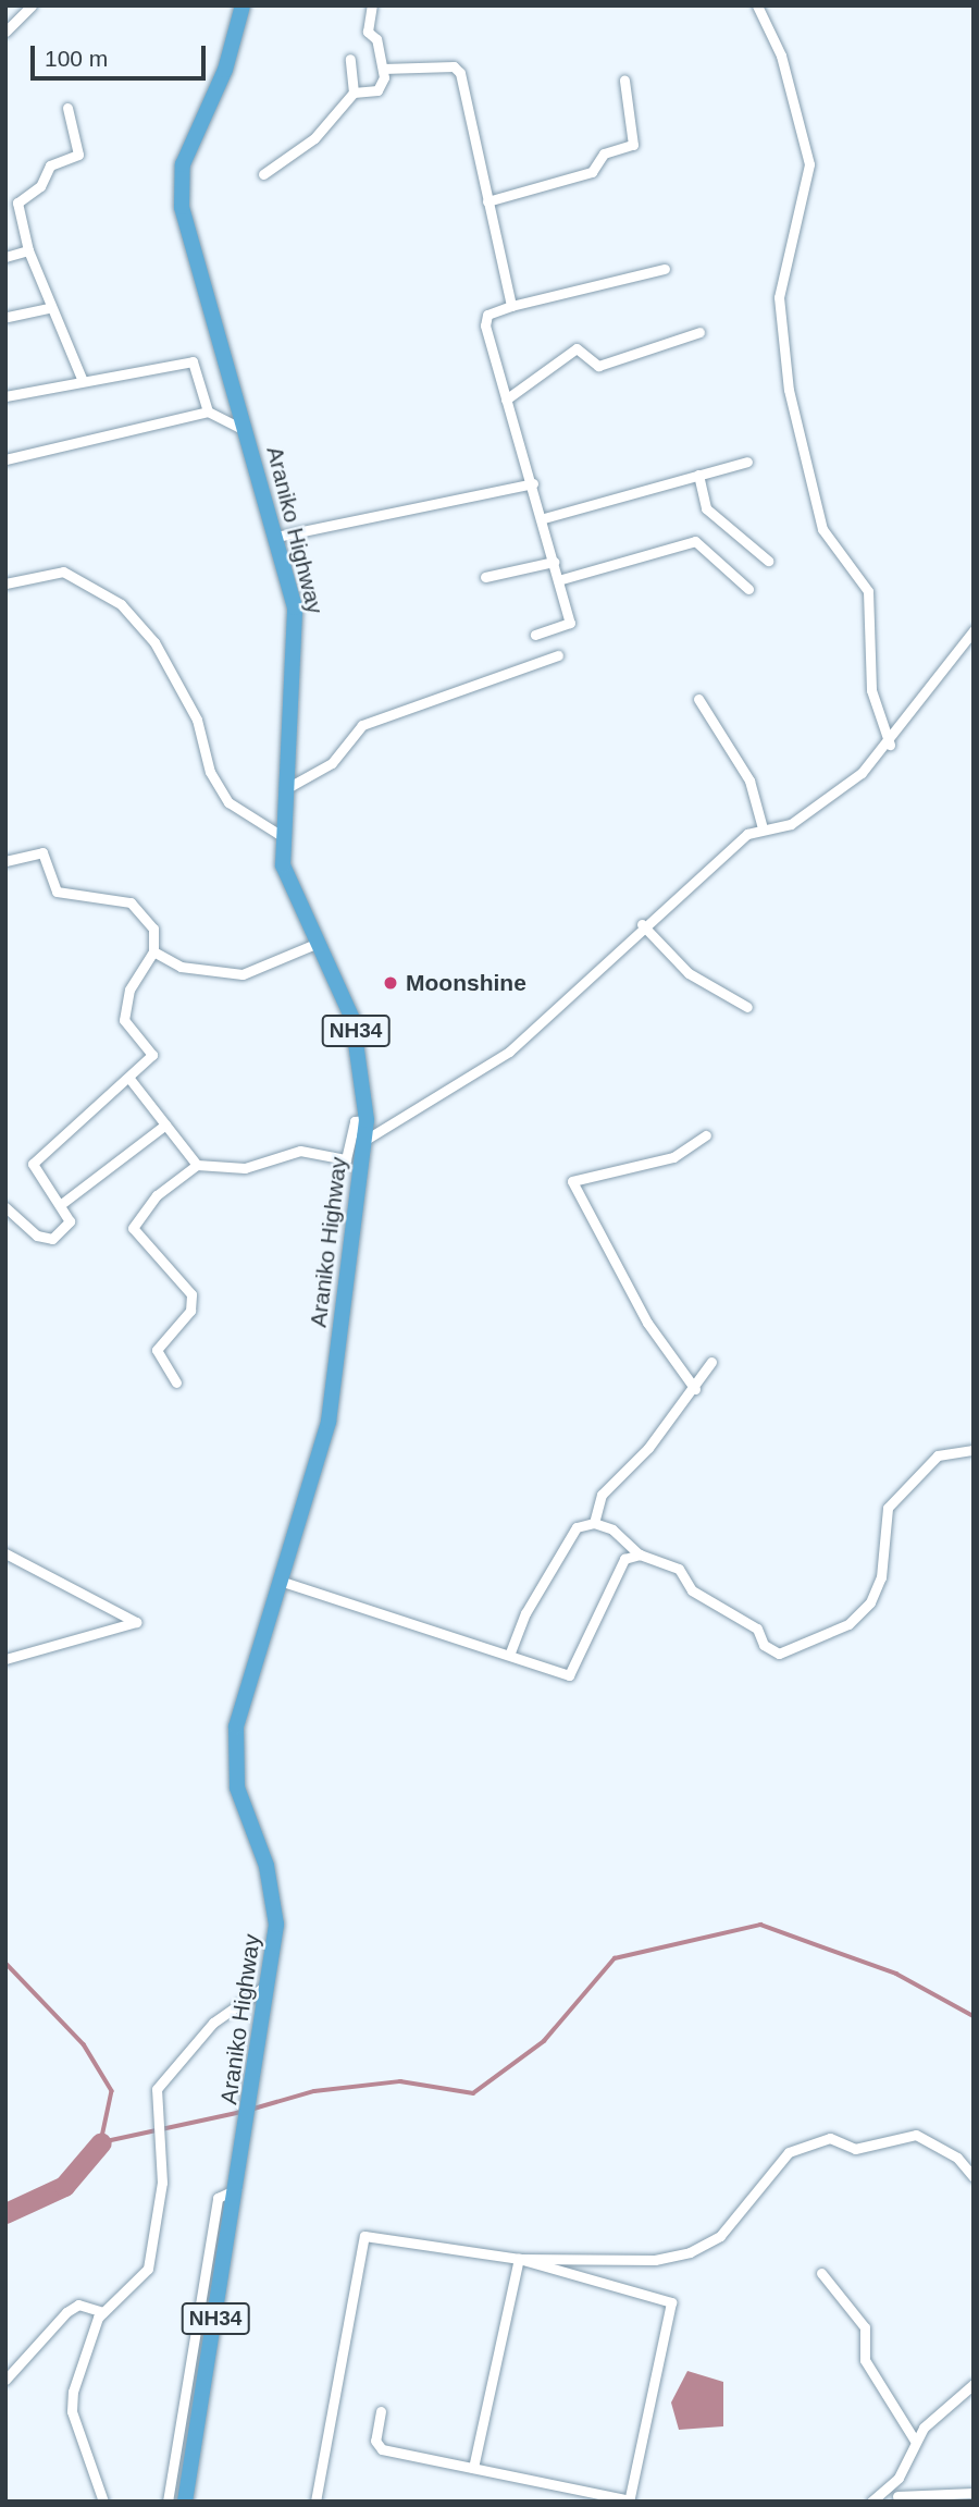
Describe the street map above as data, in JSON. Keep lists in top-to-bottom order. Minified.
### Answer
{"streets":{"highway":["Araniko Highway","NH34"]},"places":["Moonshine"],"scale_bar":"100 m"}
